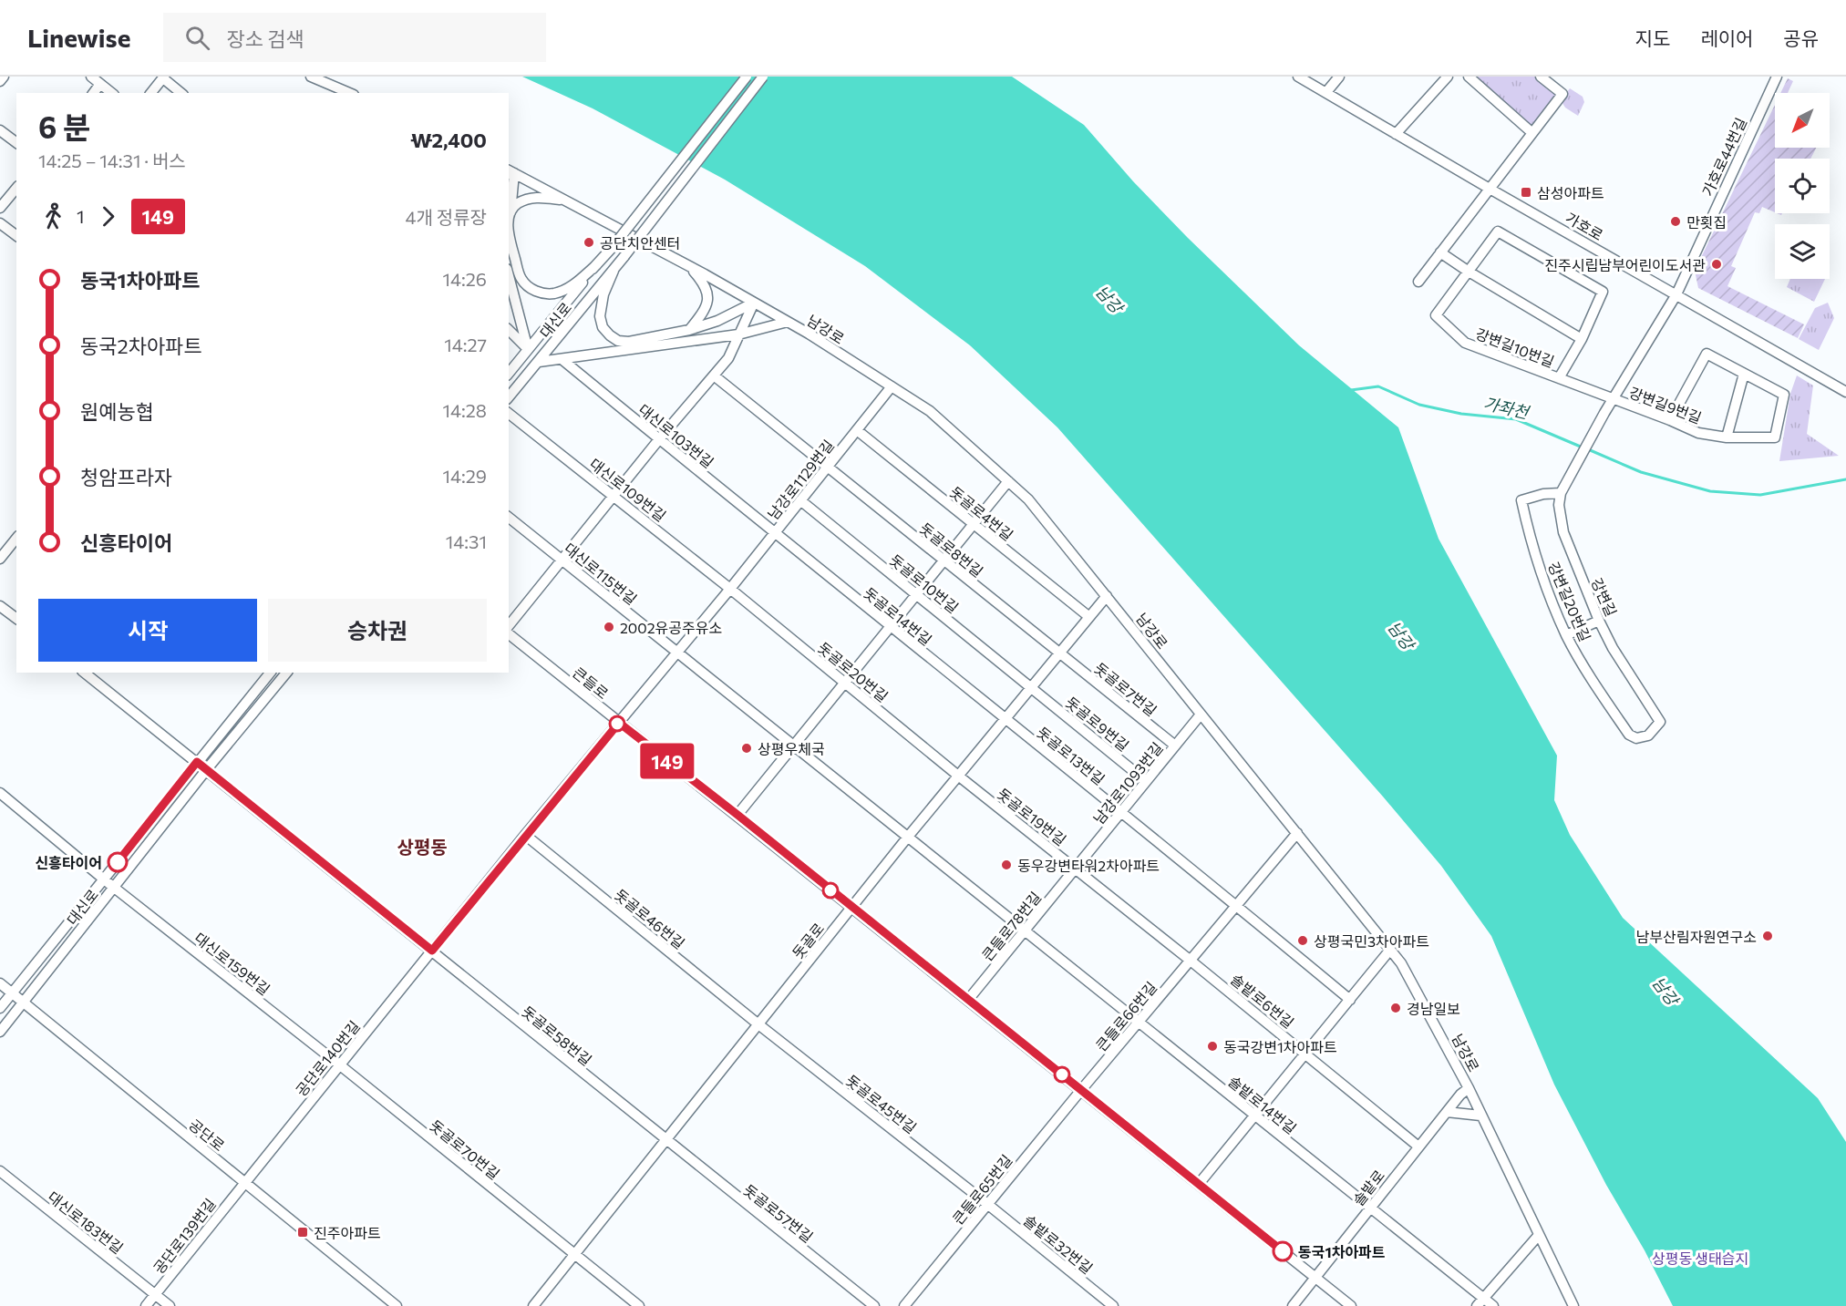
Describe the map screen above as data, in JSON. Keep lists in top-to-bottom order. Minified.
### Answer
{"streets":{"street":["가호로44번길","가호로","대신로","남강로","강변길10번길","강변길9번길","대신로103번길","남강로1129번길","대신로109번길","돗골로4번길","돗골로8번길","대신로115번길","돗골로10번길","강변길","강변길20번길","돗골로14번길","돗골로20번길","큰들로","돗골로7번길","돗골로9번길","돗골로13번길","남강로1093번길","돗골로19번길","돗골로46번길","큰들로78번길","돗골로","대신로159번길","솔밭로6번길","큰들로66번길","돗골로58번길","공단로140번길","돗골로45번길","솔밭로14번길","공단로","돗골로70번길","솔밭로","큰들로65번길","돗골로57번길","대신로183번길","공단로139번길","솔밭로32번길"]},"crossings":[["가호로44번길","가호로"],["대신로","대신로159번길"],["대신로","돗골로58번길"],["대신로","공단로"],["남강로","남강로1129번길"],["남강로","남강로1093번길"],["남강로","돗골로"],["남강로","큰들로66번길"],["남강로","솔밭로"],["강변길10번길","강변길9번길"],["강변길10번길","강변길"],["강변길9번길","강변길"],["대신로103번길","남강로1129번길"],["대신로103번길","돗골로14번길"],["남강로1129번길","대신로109번길"],["남강로1129번길","돗골로4번길"],["남강로1129번길","돗골로8번길"],["남강로1129번길","대신로115번길"],["남강로1129번길","돗골로10번길"],["남강로1129번길","돗골로14번길"],["남강로1129번길","돗골로20번길"],["남강로1129번길","큰들로"],["남강로1129번길","공단로140번길"],["대신로109번길","돗골로20번길"],["돗골로4번길","돗골로"],["돗골로8번길","돗골로7번길"],["돗골로8번길","돗골로"],["대신로115번길","돗골로"],["대신로115번길","솔밭로14번길"],["돗골로10번길","돗골로9번길"],["돗골로10번길","돗골로"],["강변길","강변길20번길"],["돗골로14번길","돗골로13번길"],["돗골로14번길","돗골로"],["돗골로20번길","돗골로19번길"],["돗골로20번길","돗골로"],["큰들로","큰들로78번길"],["큰들로","돗골로"],["큰들로","큰들로66번길"],["큰들로","공단로140번길"],["큰들로","솔밭로"],["큰들로","큰들로65번길"],["돗골로7번길","남강로1093번길"],["돗골로7번길","돗골로"],["돗골로9번길","남강로1093번길"],["돗골로9번길","돗골로"],["돗골로13번길","남강로1093번길"],["돗골로13번길","돗골로"],["돗골로13번길","큰들로66번길"],["남강로1093번길","돗골로19번길"],["남강로1093번길","큰들로78번길"],["돗골로19번길","큰들로78번길"],["돗골로19번길","돗골로"],["돗골로19번길","솔밭로6번길"],["돗골로19번길","큰들로66번길"],["돗골로46번길","돗골로"],["돗골로46번길","공단로140번길"],["돗골로46번길","돗골로45번길"],["큰들로78번길","솔밭로14번길"],["돗골로","돗골로58번길"],["돗골로","돗골로45번길"],["돗골로","솔밭로14번길"],["돗골로","돗골로70번길"],["돗골로","돗골로57번길"],["대신로159번길","공단로140번길"],["대신로159번길","돗골로70번길"],["솔밭로6번길","큰들로66번길"],["솔밭로6번길","솔밭로"],["큰들로66번길","솔밭로14번길"],["큰들로66번길","큰들로65번길"],["돗골로58번길","공단로140번길"],["돗골로58번길","돗골로57번길"],["공단로140번길","공단로"],["공단로140번길","돗골로70번길"],["공단로140번길","공단로139번길"],["돗골로45번길","큰들로65번길"],["돗골로45번길","솔밭로32번길"],["솔밭로14번길","솔밭로"],["공단로","공단로139번길"],["큰들로65번길","솔밭로32번길"],["대신로183번길","공단로139번길"]],"districts":["상평동"],"water":["남강","가좌천"],"parks":["상평동 생태습지"],"places":{"transit":["삼성아파트","진주아파트"],"other":["만횟집","공단치안센터","진주시립남부어린이도서관","2002유공주유소","상평우체국","신흥타이어","동우강변타워2차아파트","남부산림자원연구소","상평국민3차아파트","경남일보","동국강변1차아파트","동국1차아파트"]},"lines":["bus line 149"],"north":"bottom left","page":{"header":"Linewise","search":"장소 검색","nav":["지도","레이어","공유"],"on_map":"149","heading":["6 분","14:25 – 14:31 · 버스","₩2,400"],"legs":["1","149","4개 정류장"],"list":[{"name":"동국1차아파트","value":"14:26"},{"name":"동국2차아파트","value":"14:27"},{"name":"원예농협","value":"14:28"},{"name":"청암프라자","value":"14:29"},{"name":"신흥타이어","value":"14:31"}],"buttons":["시작","승차권"]}}
